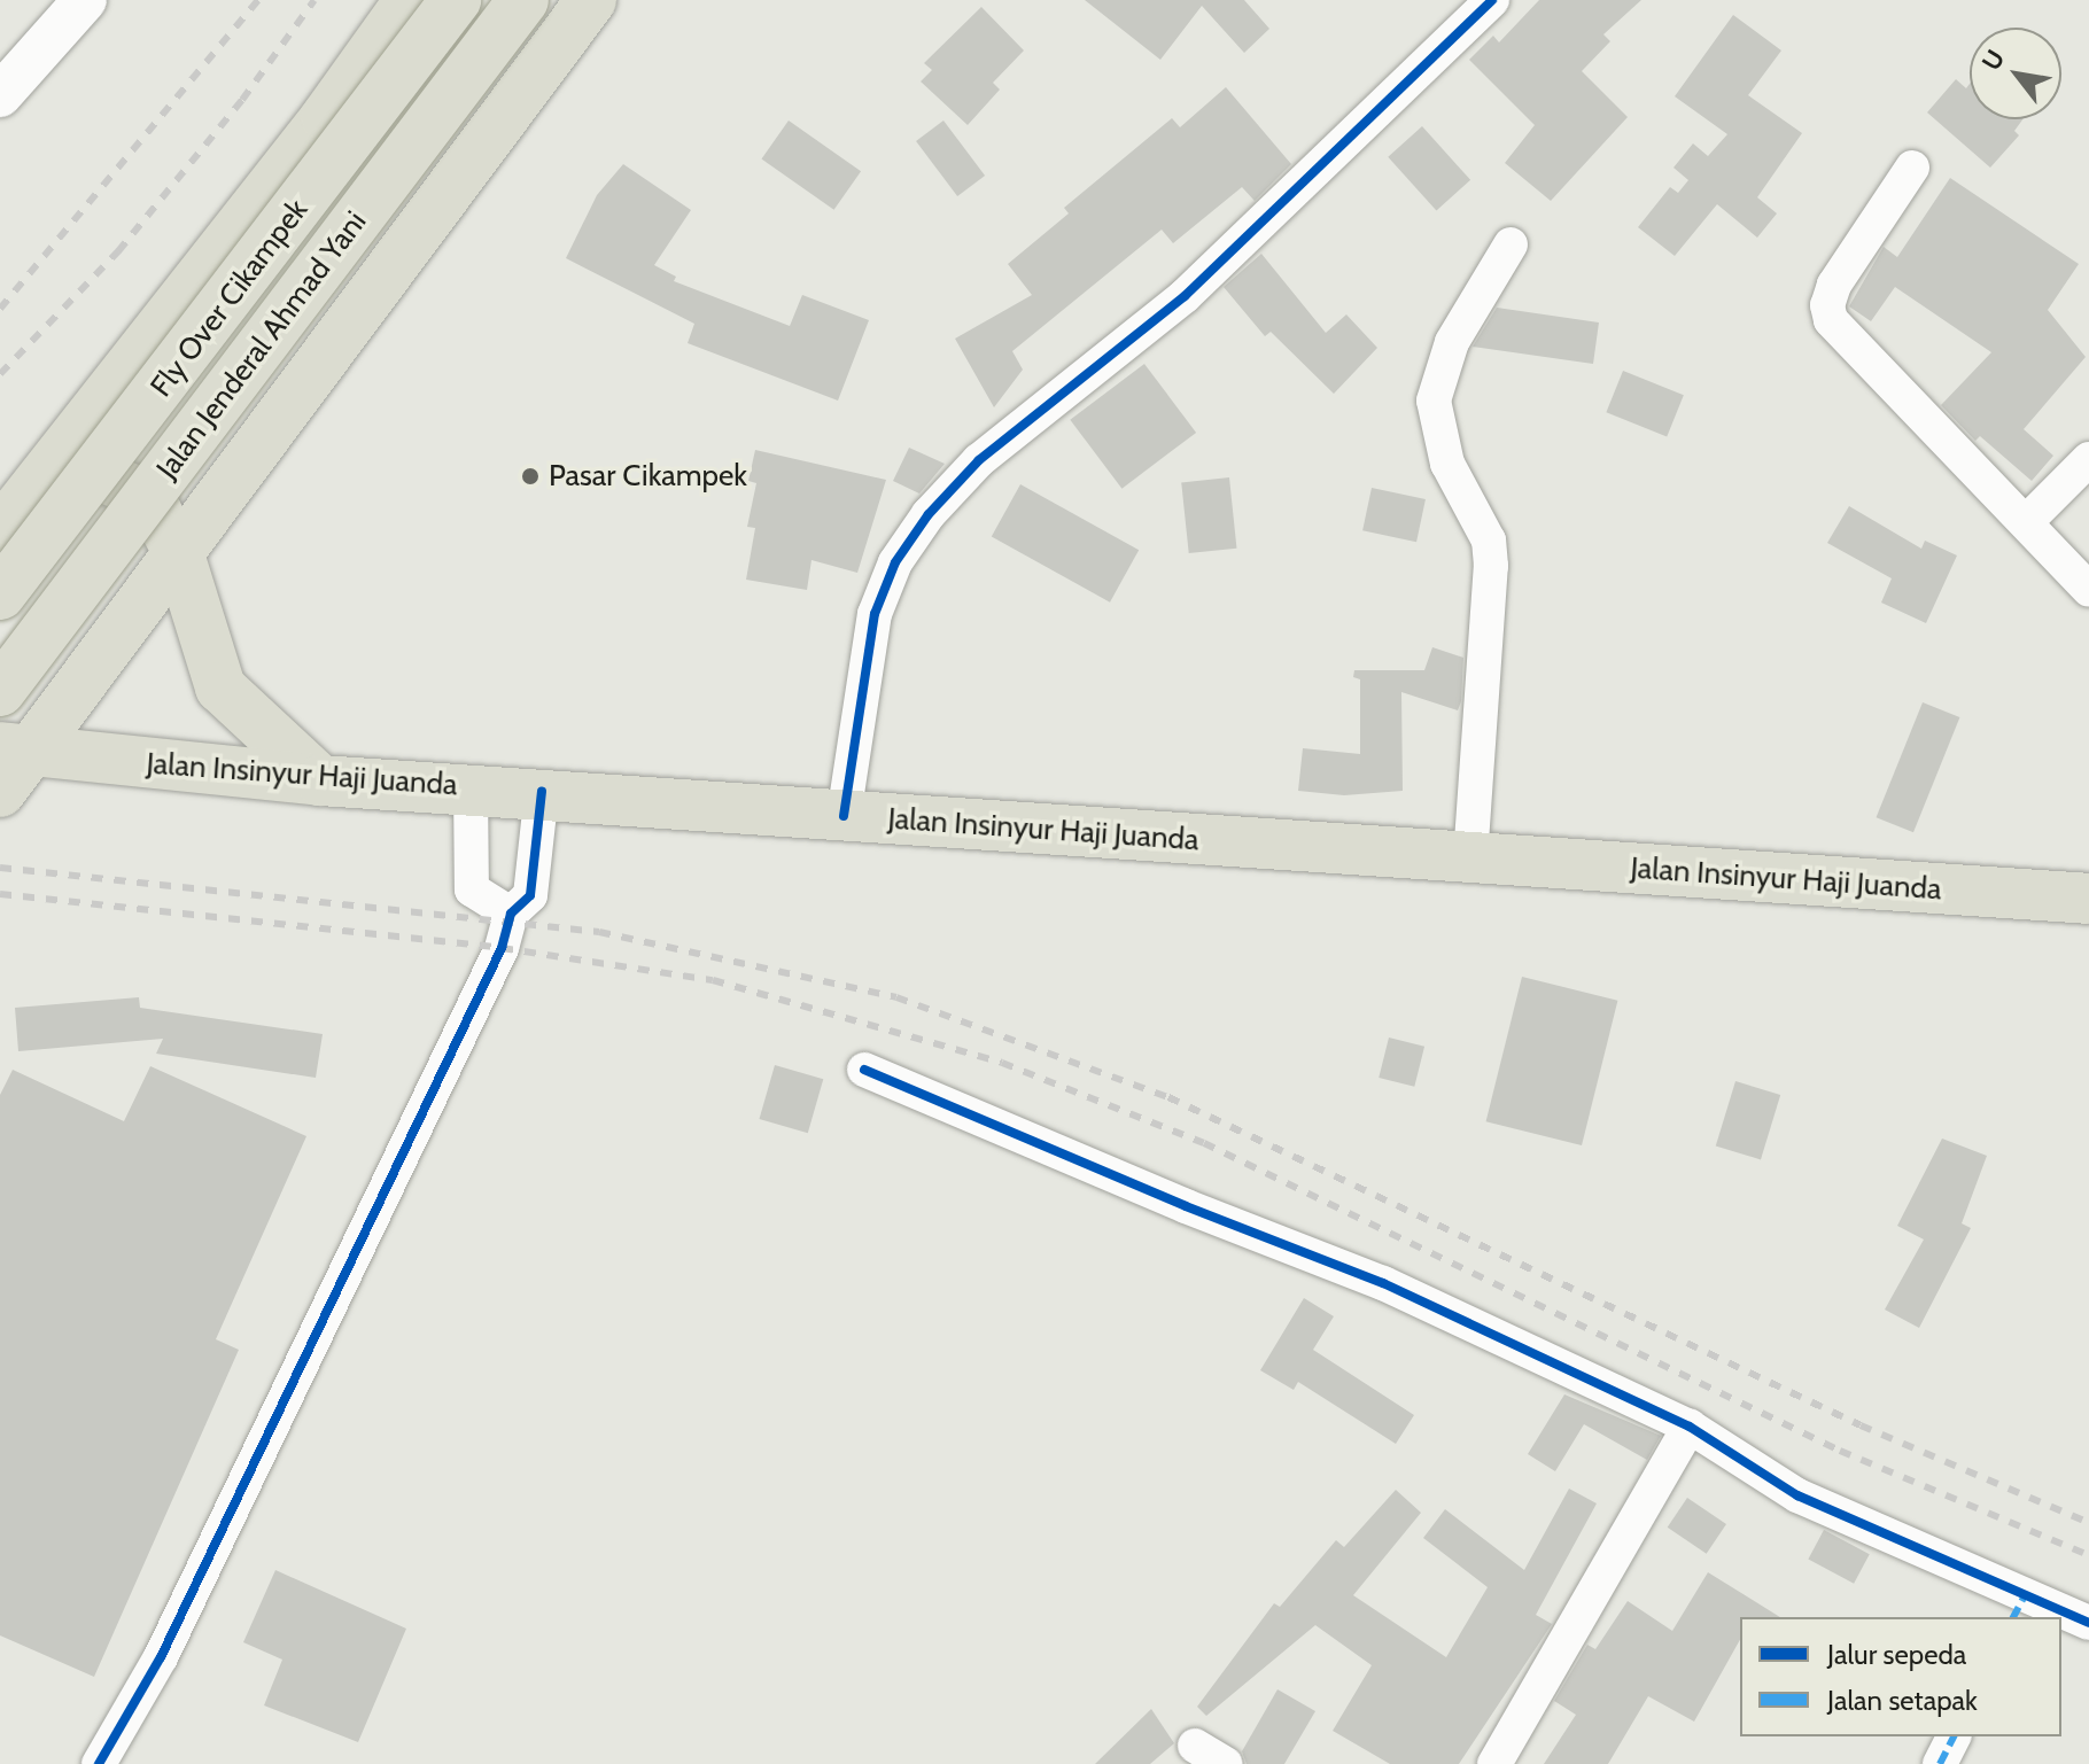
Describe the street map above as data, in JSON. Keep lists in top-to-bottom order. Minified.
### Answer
{"streets":{"highway":["Fly Over Cikampek","Jalan Jenderal Ahmad Yani","Jalan Insinyur Haji Juanda"]},"places":["Pasar Cikampek"],"legend":["Jalur sepeda","Jalan setapak"],"north":"top left"}
